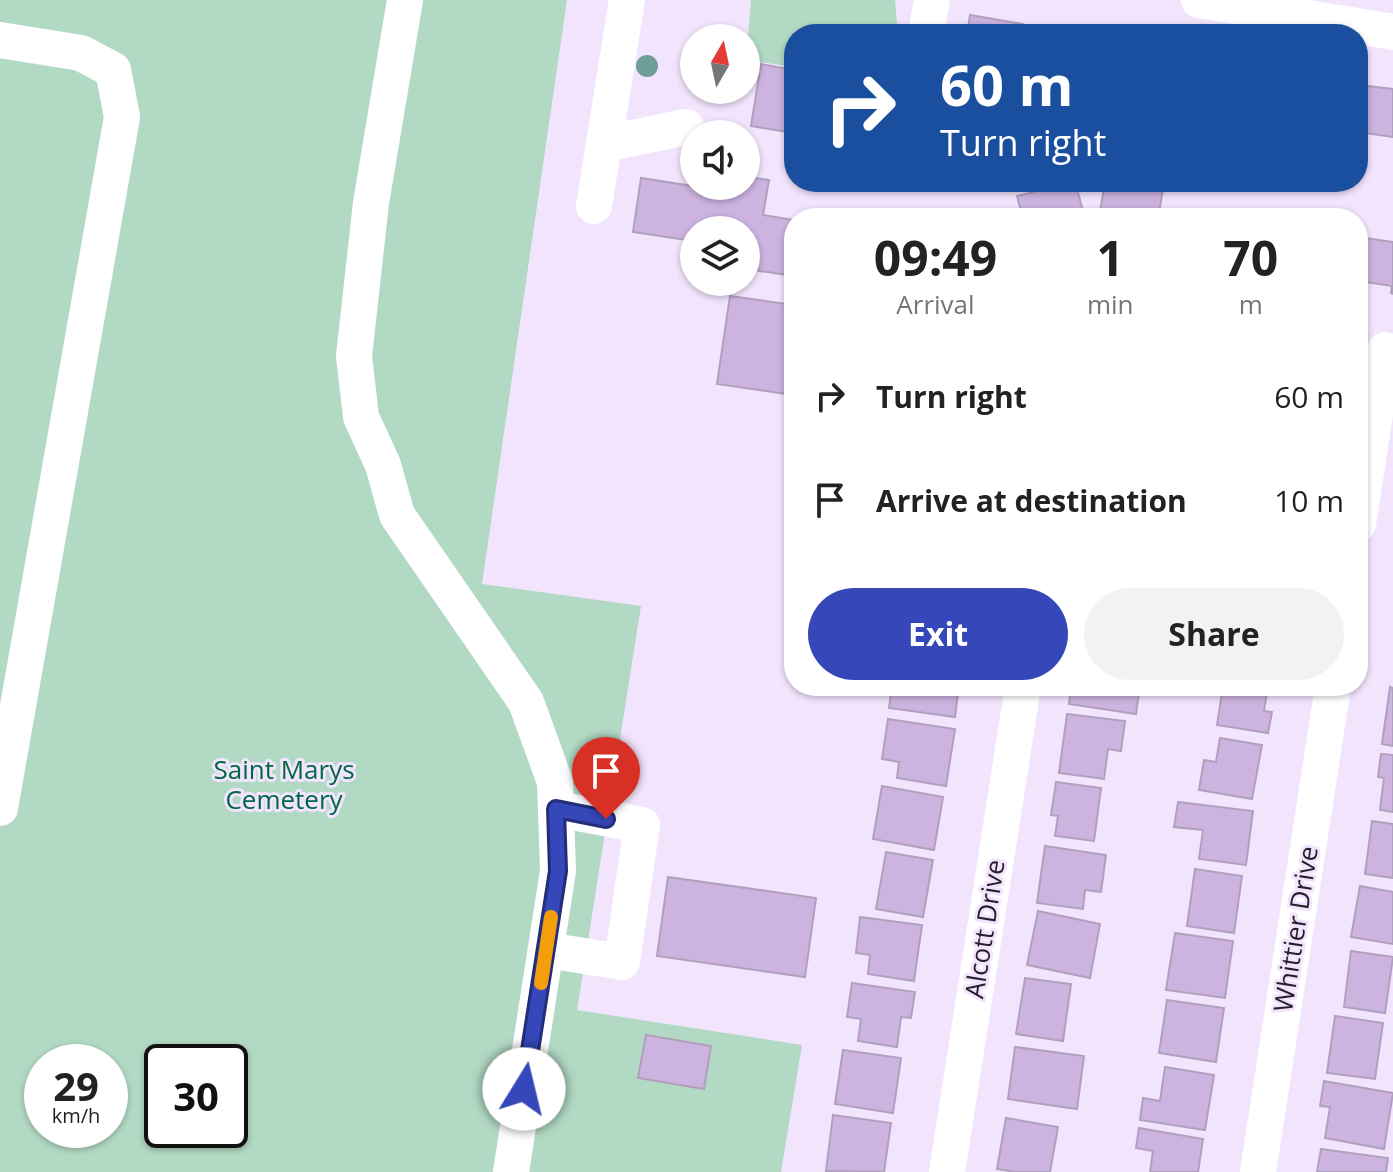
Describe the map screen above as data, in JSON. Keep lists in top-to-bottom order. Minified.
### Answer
{"streets":{"street":["Alcott Drive","Whittier Drive"]},"parks":["Saint Marys Cemetery"],"north":"top","page":{"turn":["60 m","Turn right"],"eta":["09:49","Arrival","1","min","70","m"],"list":[{"name":"Turn right","value":"60 m"},{"name":"Arrive at destination","value":"10 m"}],"buttons":["Exit","Share"],"speed":"29 km/h","limit":"30"}}
